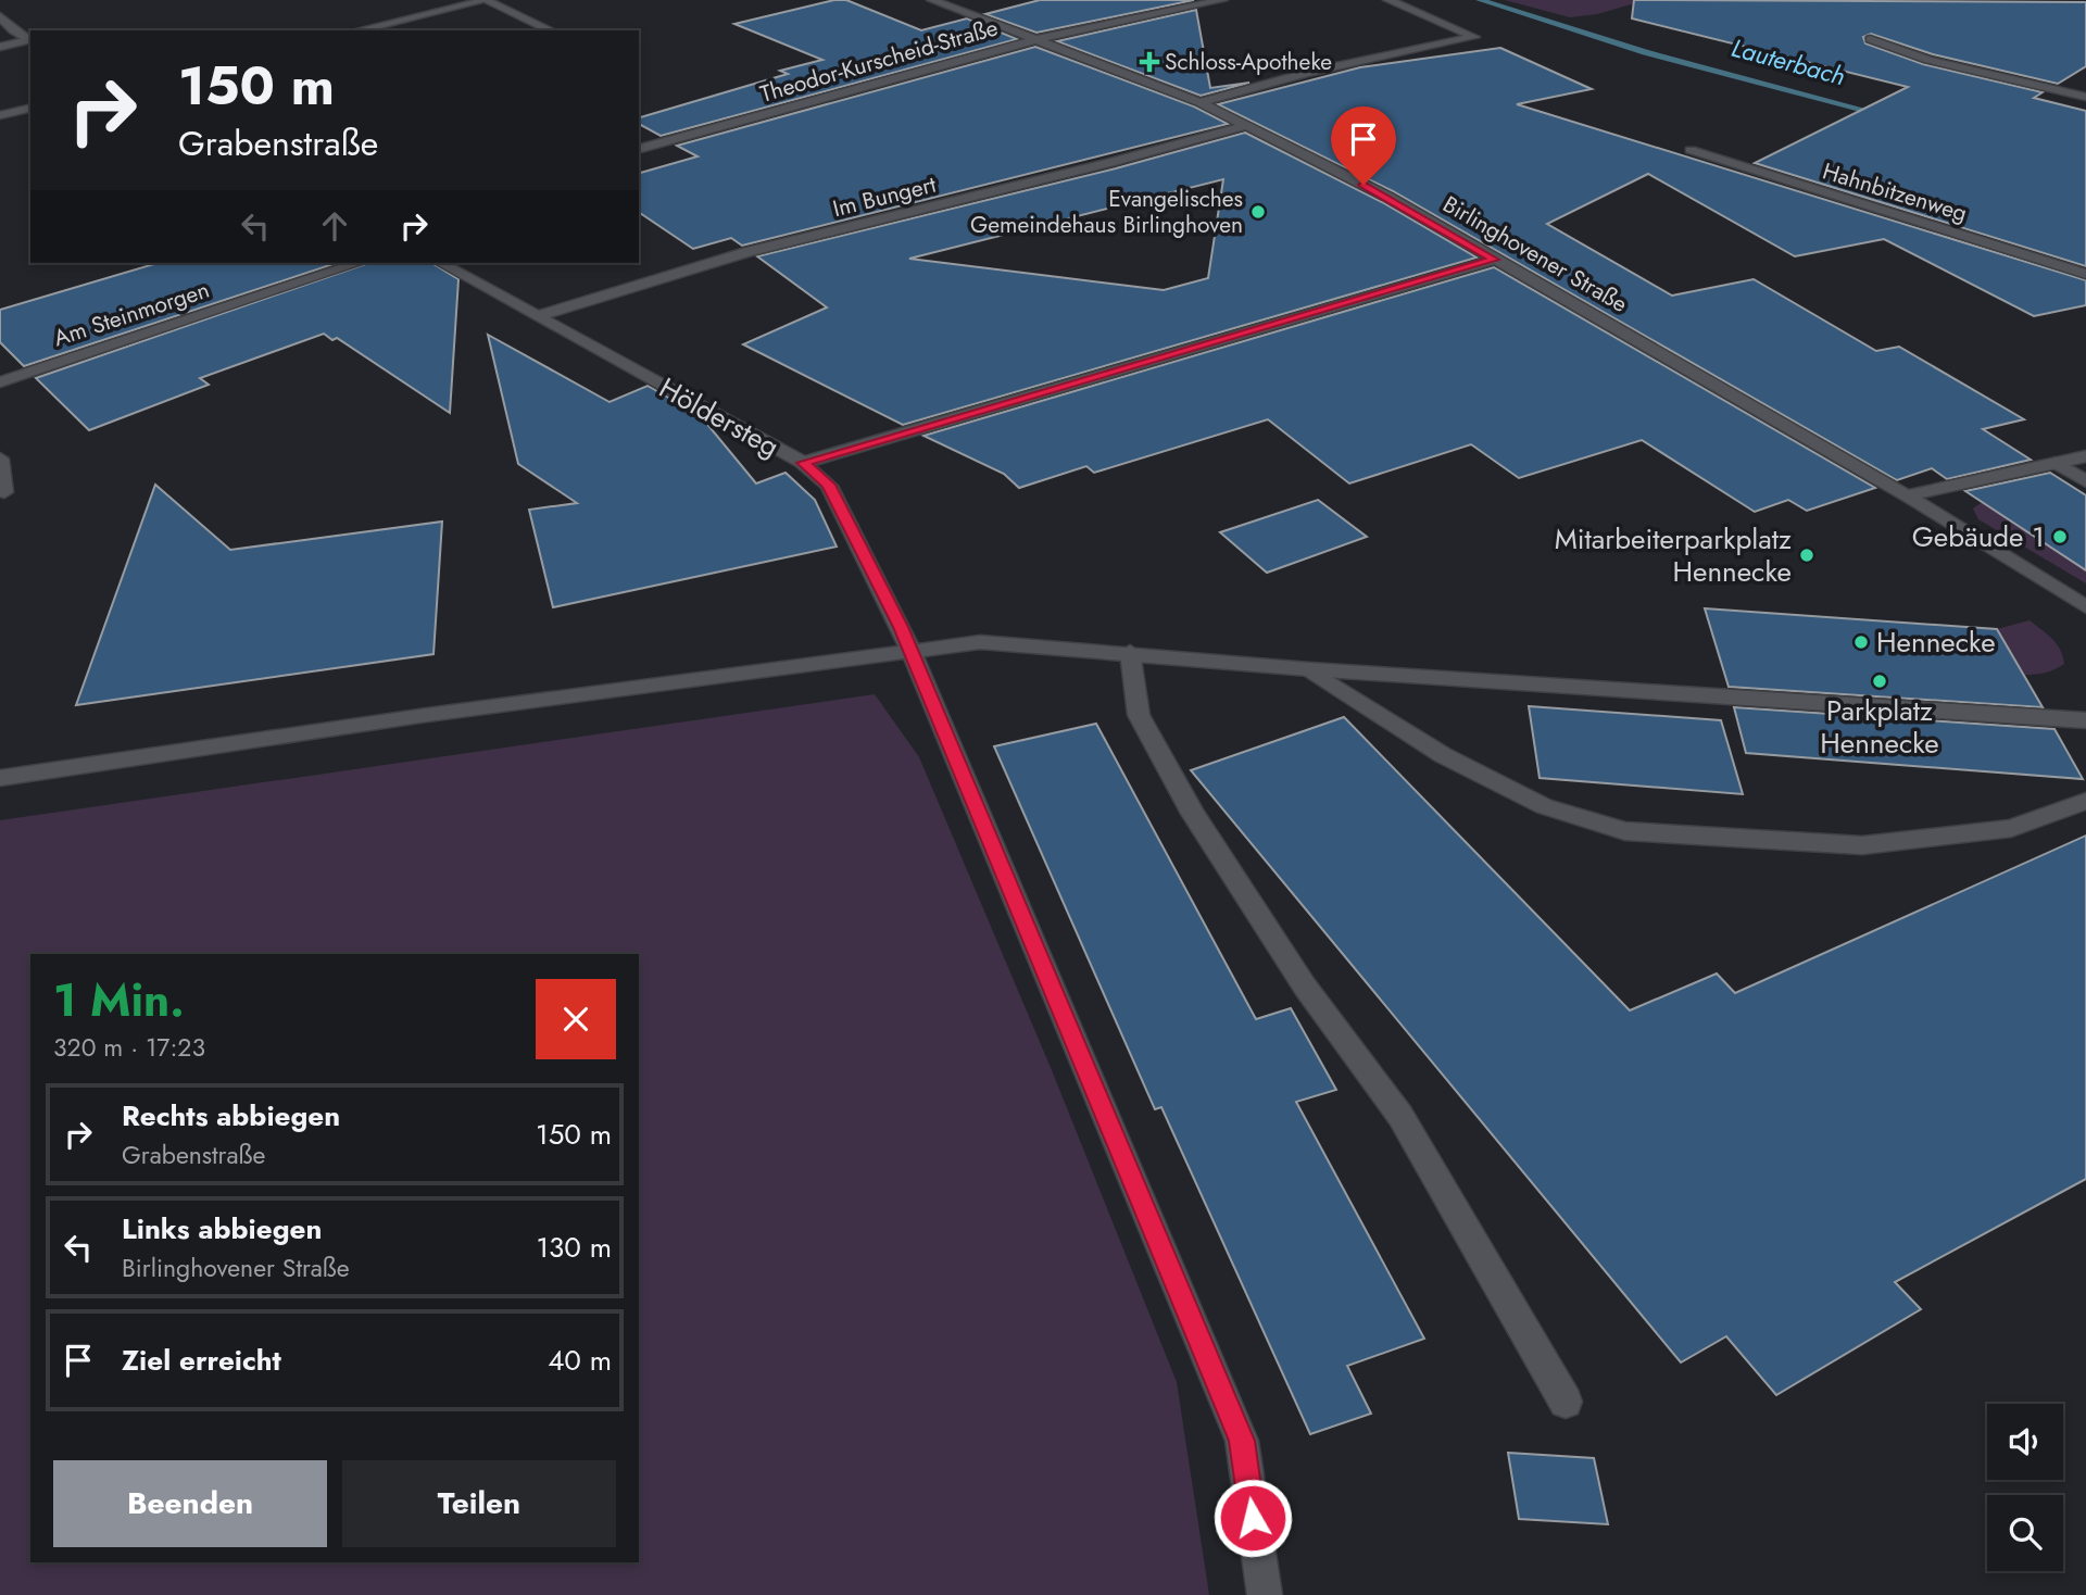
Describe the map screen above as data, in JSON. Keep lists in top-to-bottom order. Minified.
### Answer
{"streets":{"street":["Theodor-Kurscheid-Straße","Hahnbitzenweg","Im Bungert","Birlinghovener Straße","Am Steinmorgen","Höldersteg"]},"crossings":[["Theodor-Kurscheid-Straße","Birlinghovener Straße"],["Im Bungert","Birlinghovener Straße"],["Im Bungert","Höldersteg"]],"water":["Lauterbach"],"places":{"health":["Schloss-Apotheke"],"other":["Evangelisches Gemeindehaus Birlinghoven","Gebäude 1","Mitarbeiterparkplatz Hennecke","Hennecke","Parkplatz Hennecke"]},"page":{"turn":["150 m","Grabenstraße"],"heading":["1 Min.","320 m · 17:23"],"list":[{"name":"Rechts abbiegen","note":"Grabenstraße","value":"150 m"},{"name":"Links abbiegen","note":"Birlinghovener Straße","value":"130 m"},{"name":"Ziel erreicht","value":"40 m"}],"buttons":["Beenden","Teilen"]}}
